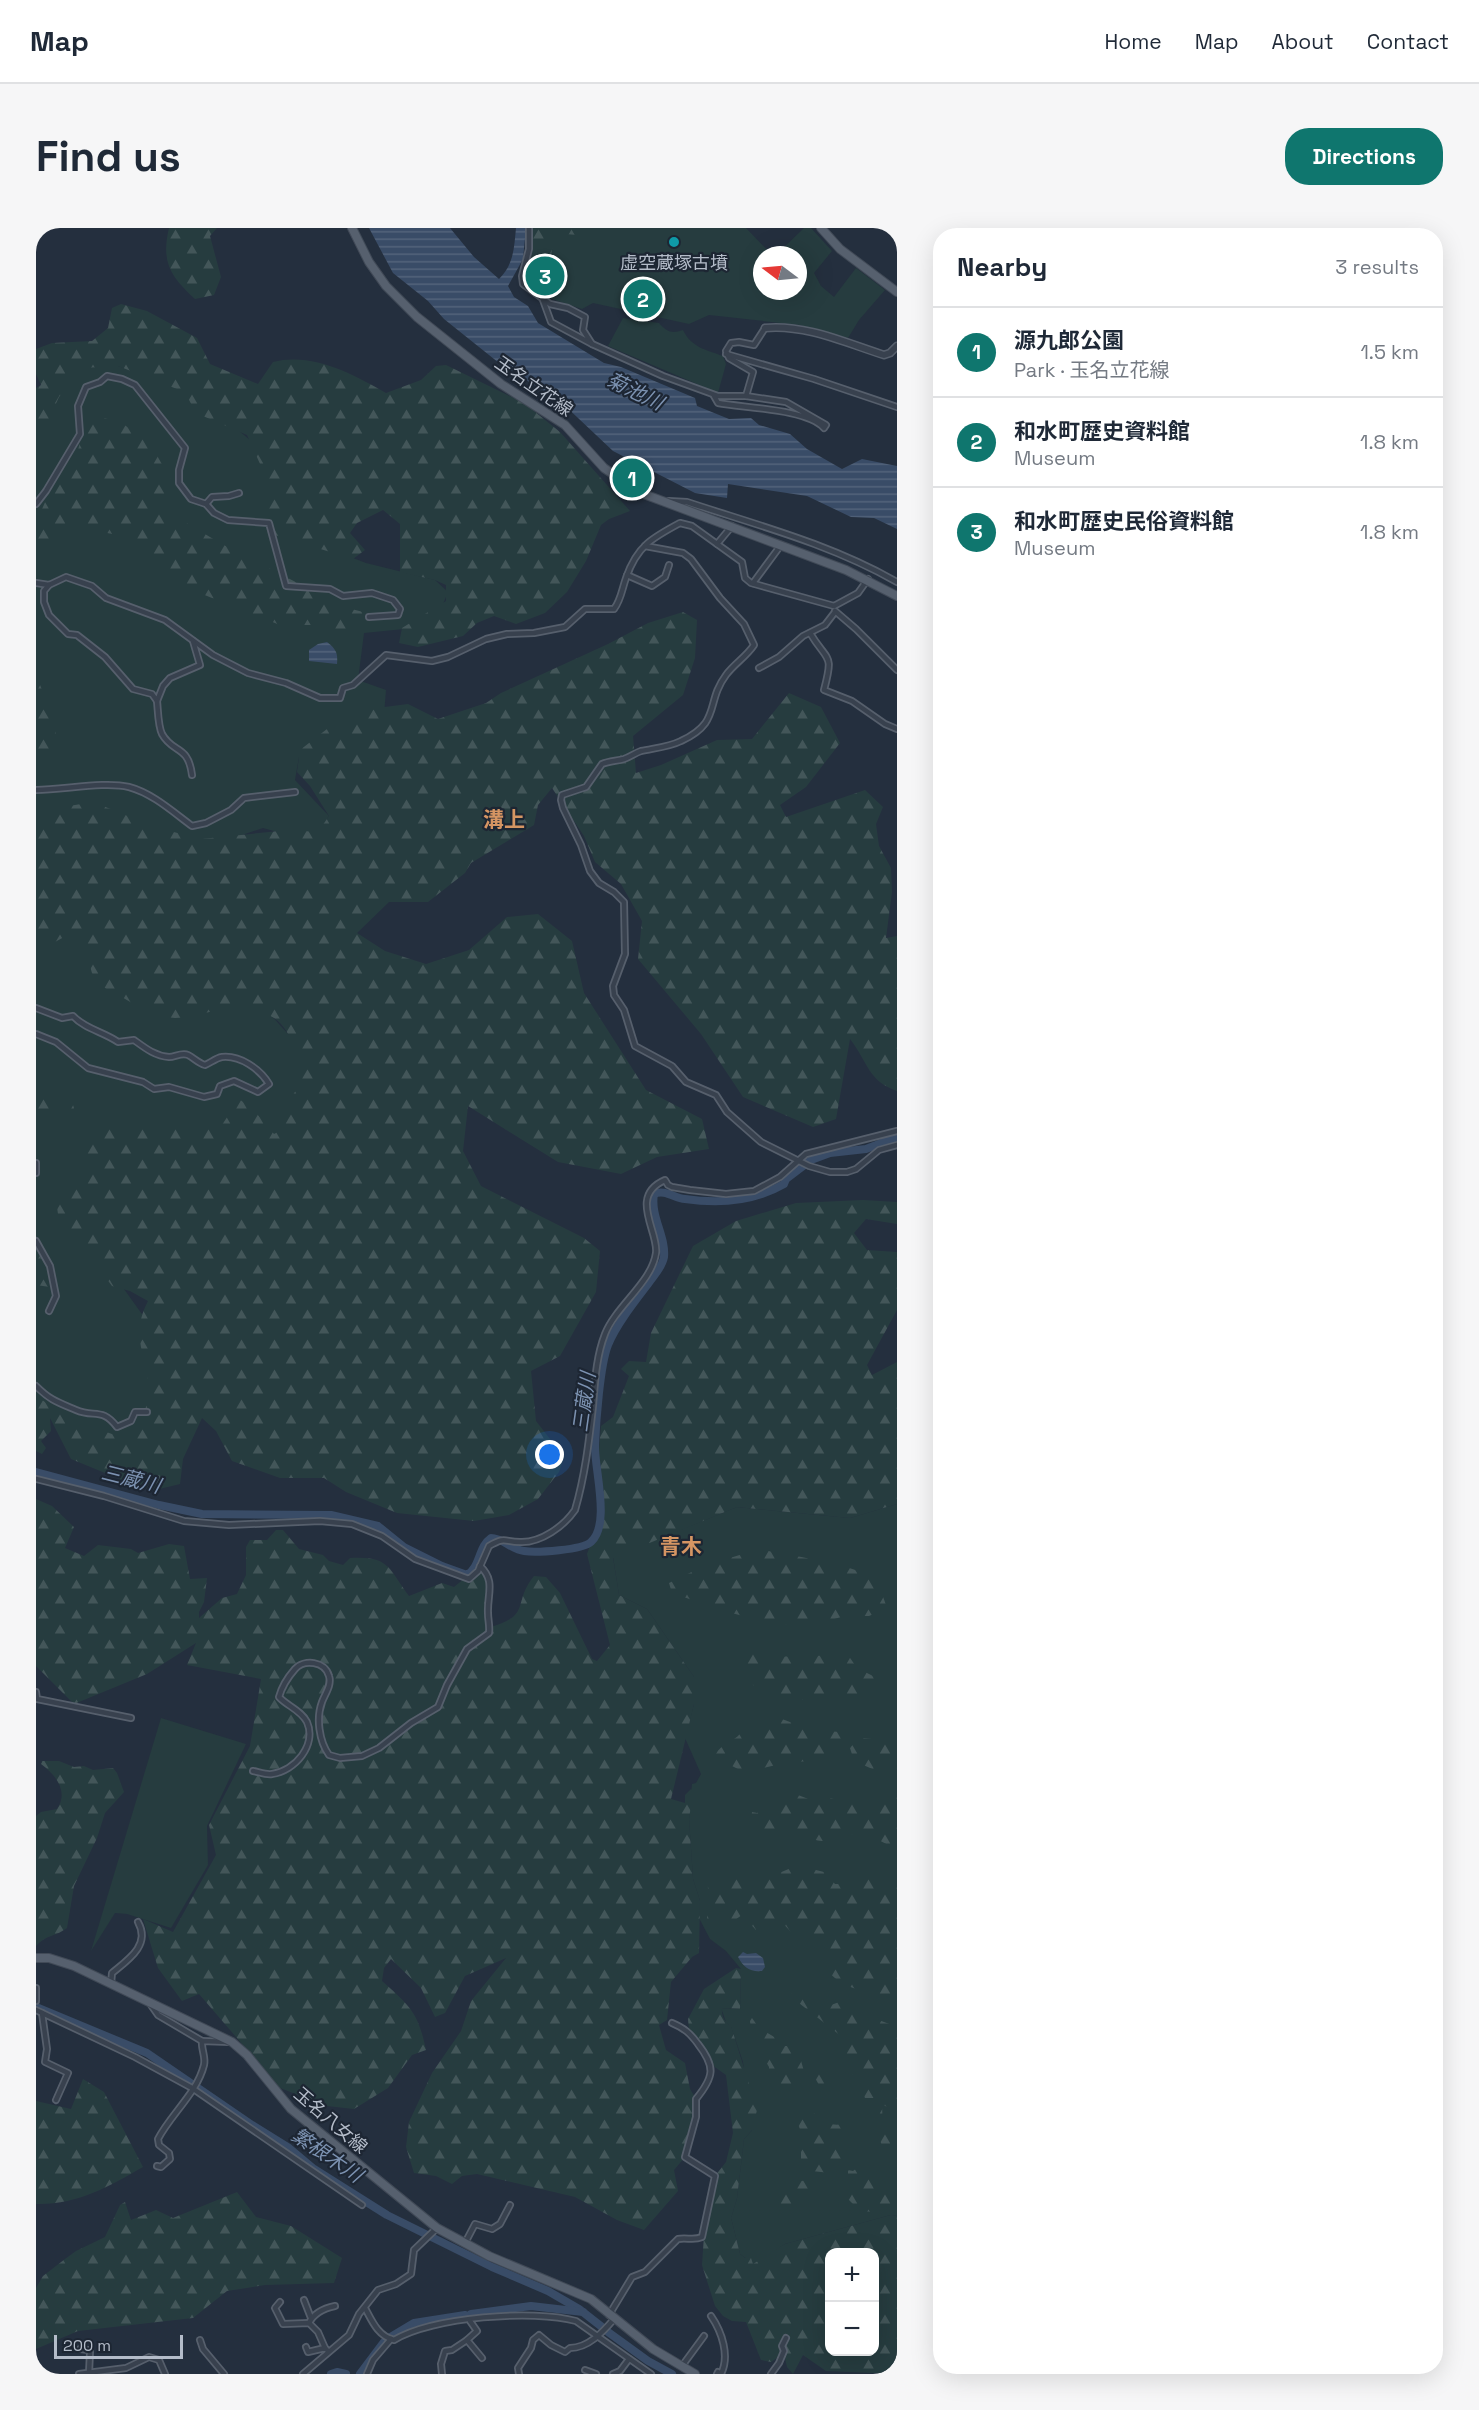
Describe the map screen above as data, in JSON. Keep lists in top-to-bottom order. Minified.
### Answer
{"streets":{"main road":["玉名立花線","玉名八女線"]},"districts":["溝上","青木"],"water":["菊池川","三蔵川","繁根木川"],"places":["虚空蔵塚古墳"],"scale_bar":"200 m","north":"left","page":{"header":"Map","nav":["Home","Map","About","Contact"],"buttons":"Directions","title":"Find us","heading":["Nearby","3 results"],"pins":["3","2","1"],"list":[{"mark":"1","name":"源九郎公園","note":"Park · 玉名立花線","value":"1.5 km"},{"mark":"2","name":"和水町歴史資料館","note":"Museum","value":"1.8 km"},{"mark":"3","name":"和水町歴史民俗資料館","note":"Museum","value":"1.8 km"}],"map_buttons":["+","−"],"scale":"200 m"}}
